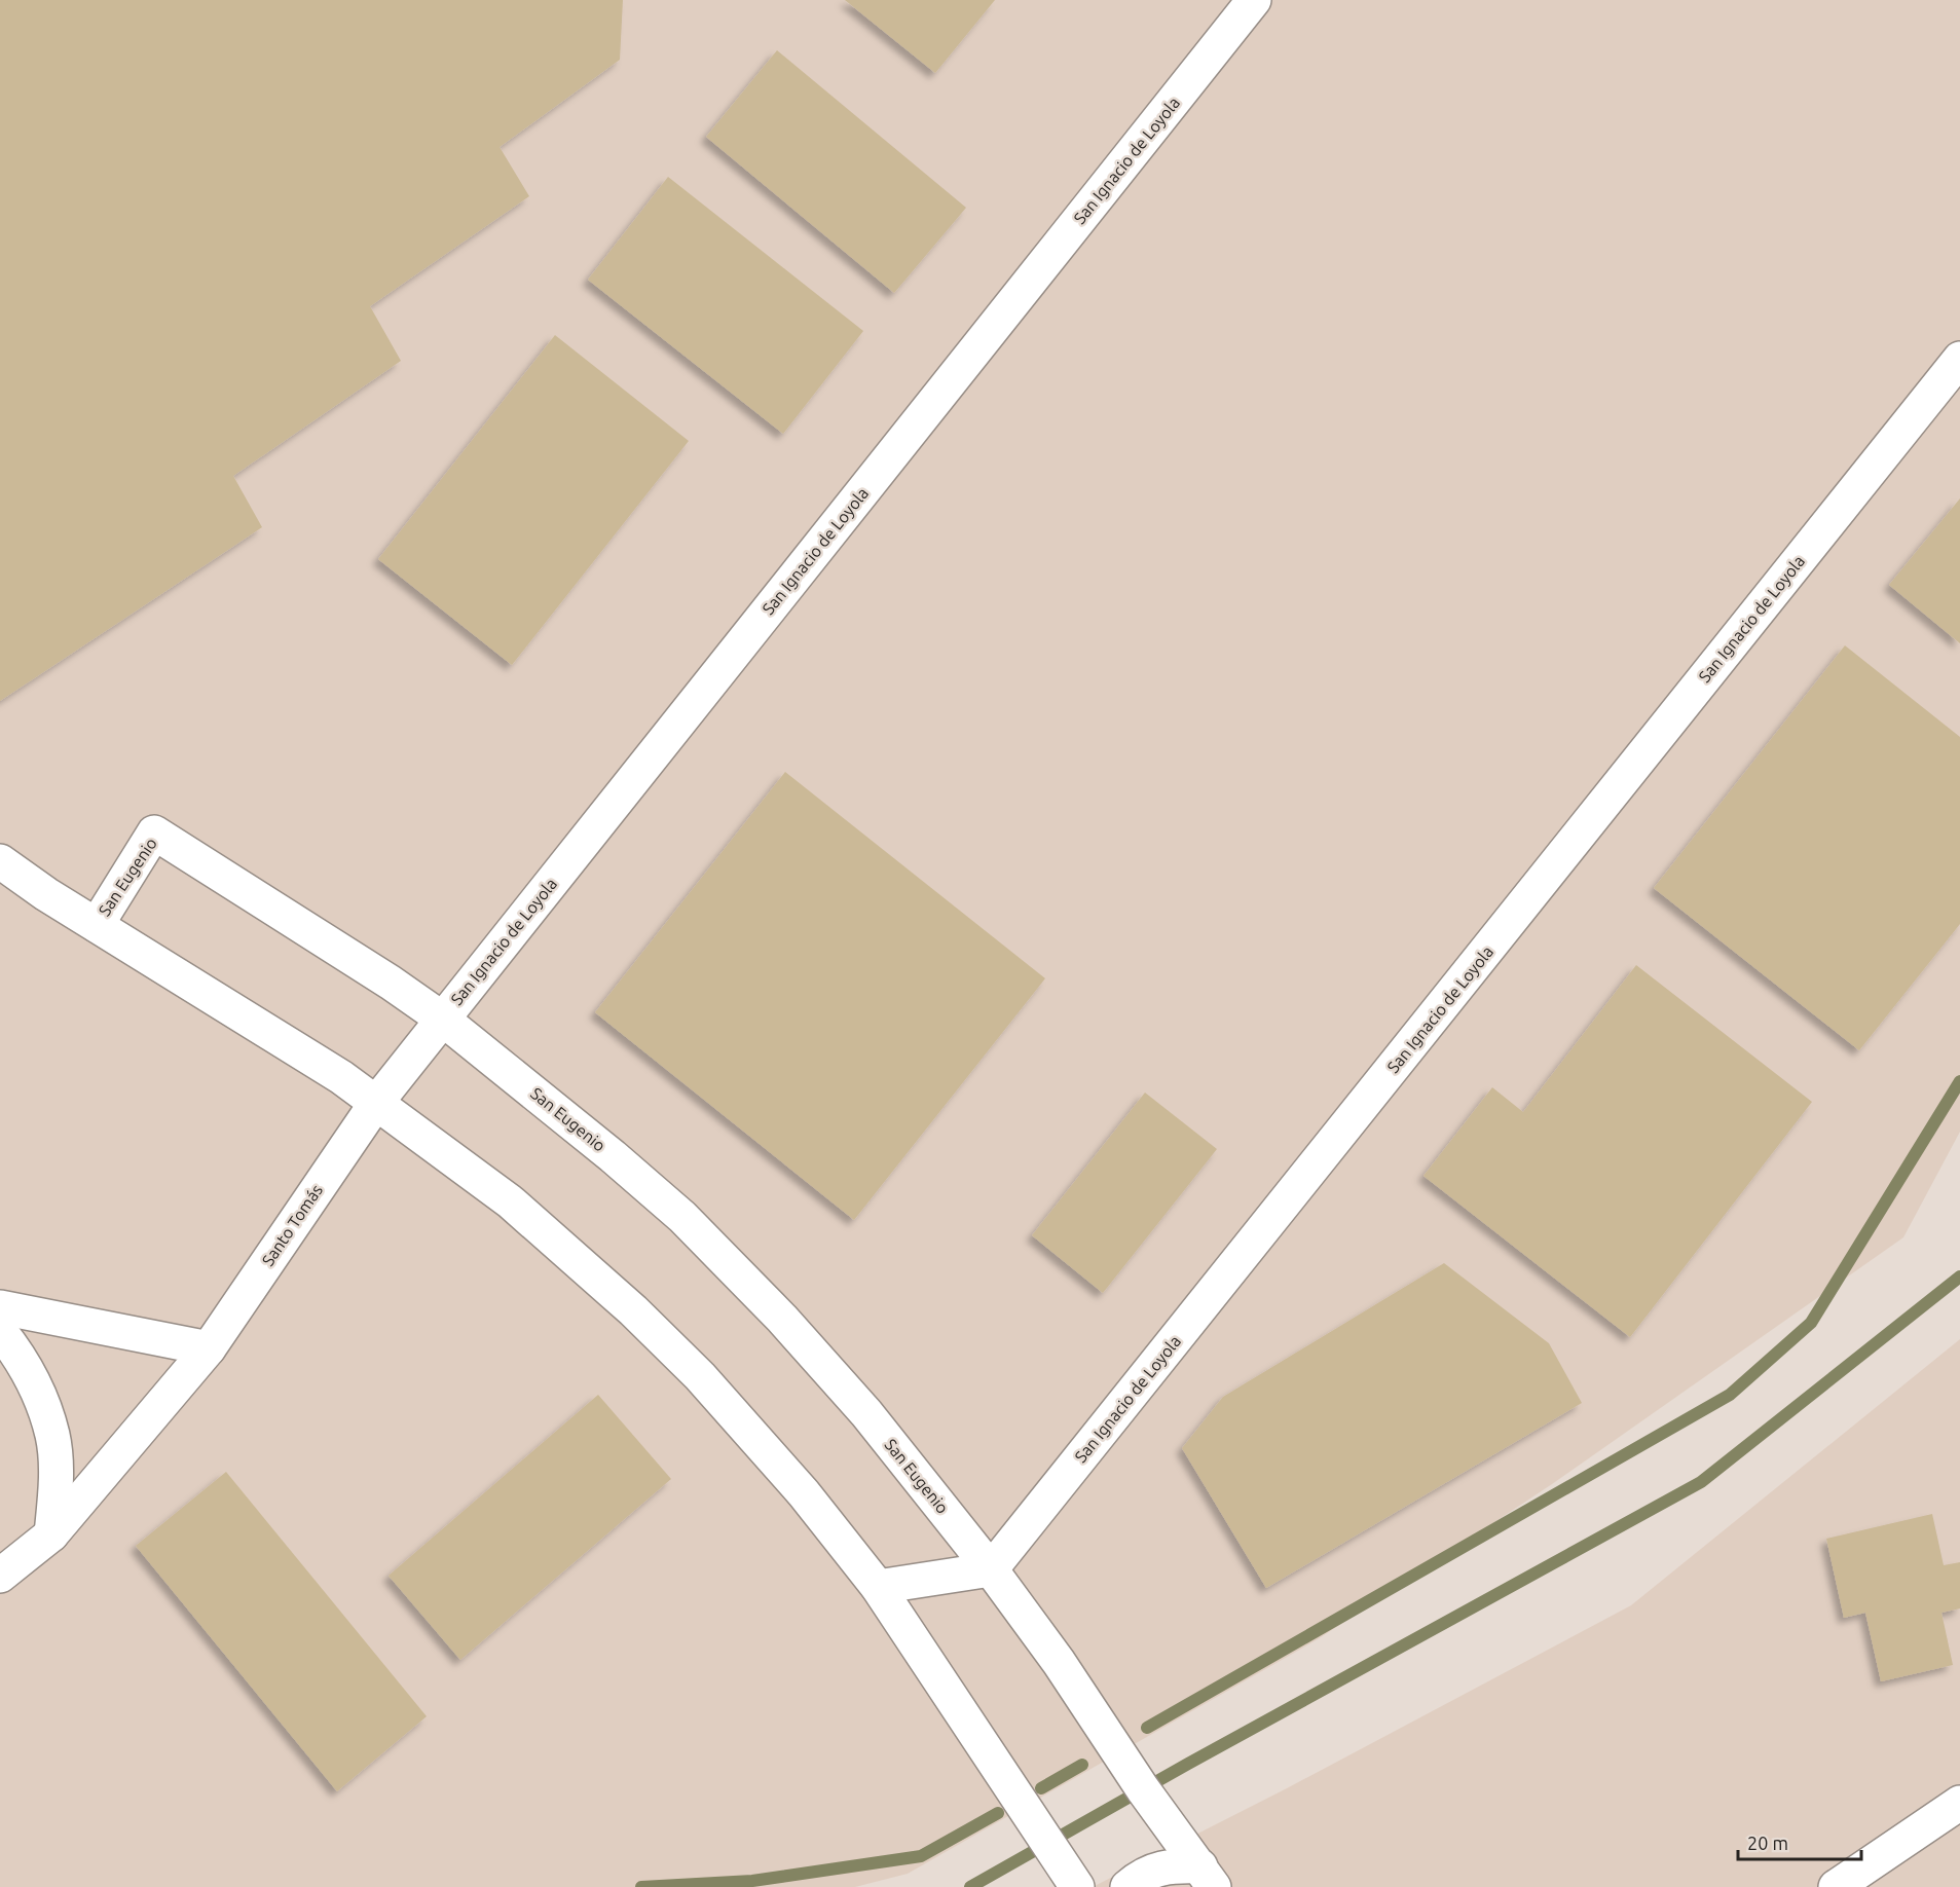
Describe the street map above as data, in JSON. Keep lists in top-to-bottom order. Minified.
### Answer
{"streets":{"street":["San Ignacio de Loyola","San Eugenio","Santo Tomás"]},"crossings":[["San Ignacio de Loyola","San Eugenio"],["San Ignacio de Loyola","Santo Tomás"],["San Eugenio","Santo Tomás"]],"scale_bar":"20 m"}
